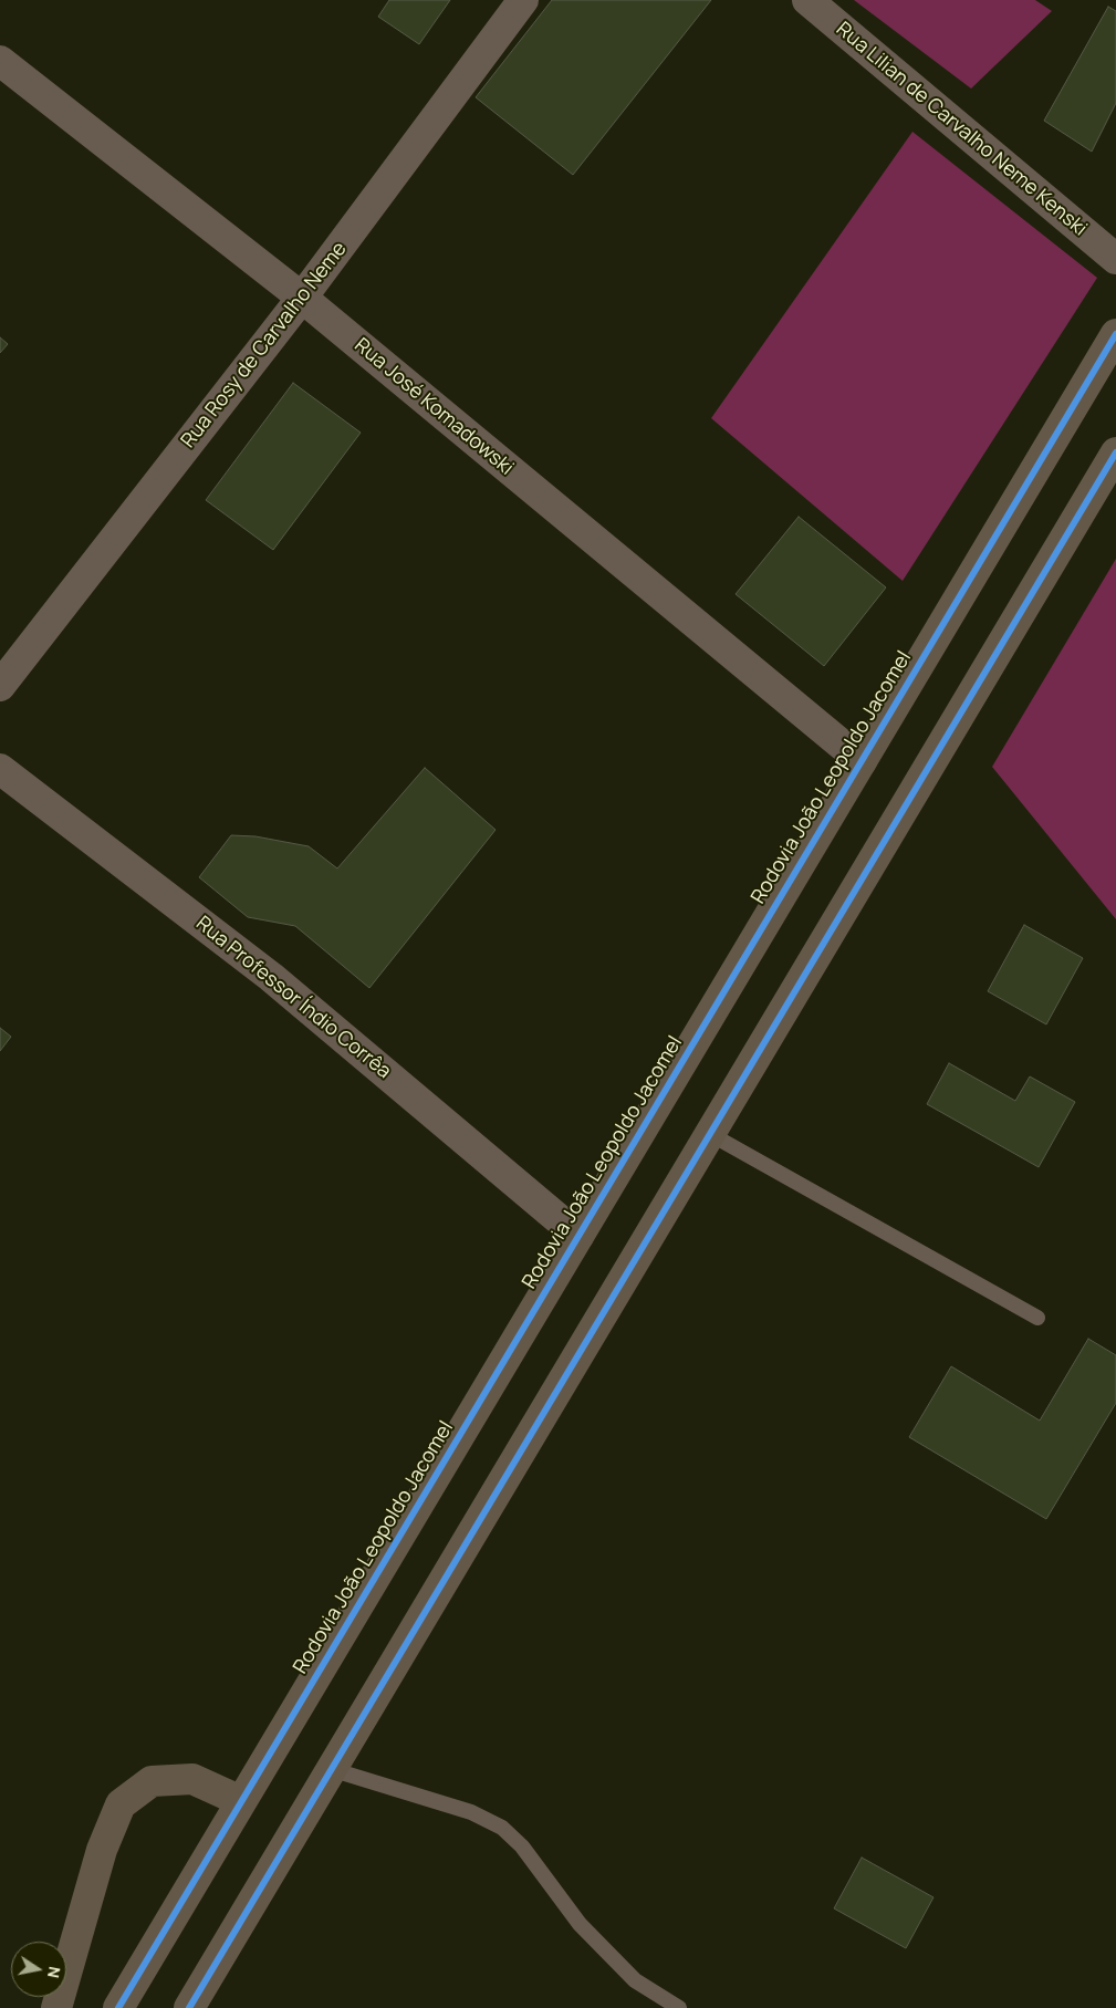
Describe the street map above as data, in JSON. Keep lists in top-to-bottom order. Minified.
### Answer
{"streets":{"highway":["Rodovia João Leopoldo Jacomel"],"street":["Rua Lilian de Carvalho Neme Kenski","Rua Rosy de Carvalho Neme","Rua José Komadowski","Rua Professor Índio Corrêa"]},"crossings":[["Rua Rosy de Carvalho Neme","Rua José Komadowski"],["Rua José Komadowski","Rodovia João Leopoldo Jacomel"],["Rodovia João Leopoldo Jacomel","Rua Professor Índio Corrêa"]],"north":"right"}
